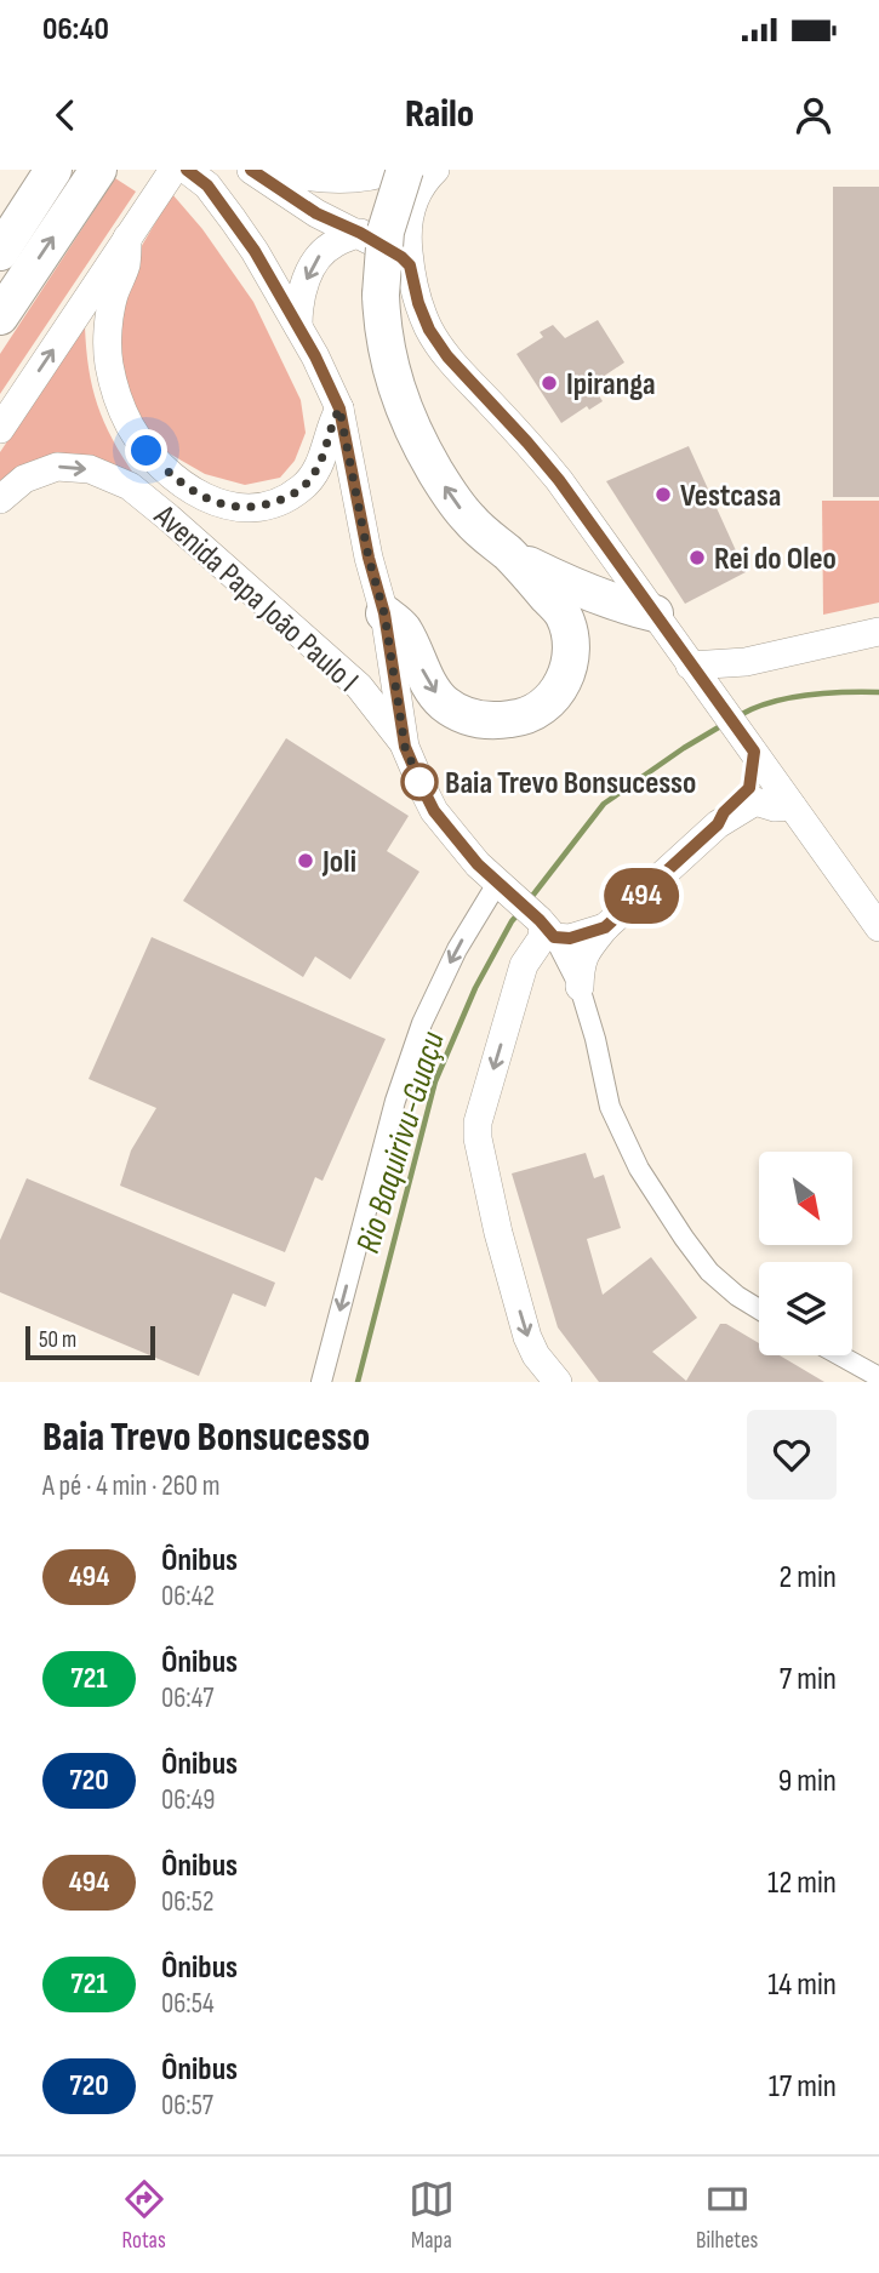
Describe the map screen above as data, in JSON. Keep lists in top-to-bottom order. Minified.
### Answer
{"streets":{"main road":["Avenida Papa João Paulo I"]},"one_way":["Avenida Papa João Paulo I"],"water":["Rio Baquirivu-Guaçu"],"places":["Ipiranga","Vestcasa","Rei do Oleo","Baia Trevo Bonsucesso","Joli"],"lines":["bus line 494"],"scale_bar":"50 m","north":"bottom right","page":{"status":"06:40","header":"Railo","on_map":"494","scale":"50 m","heading":["Baia Trevo Bonsucesso","A pé · 4 min · 260 m"],"list":[{"mark":"494","name":"Ônibus","note":"06:42","value":"2 min"},{"mark":"721","name":"Ônibus","note":"06:47","value":"7 min"},{"mark":"720","name":"Ônibus","note":"06:49","value":"9 min"},{"mark":"494","name":"Ônibus","note":"06:52","value":"12 min"},{"mark":"721","name":"Ônibus","note":"06:54","value":"14 min"},{"mark":"720","name":"Ônibus","note":"06:57","value":"17 min"}],"tabs":["Rotas","Mapa","Bilhetes"]}}
